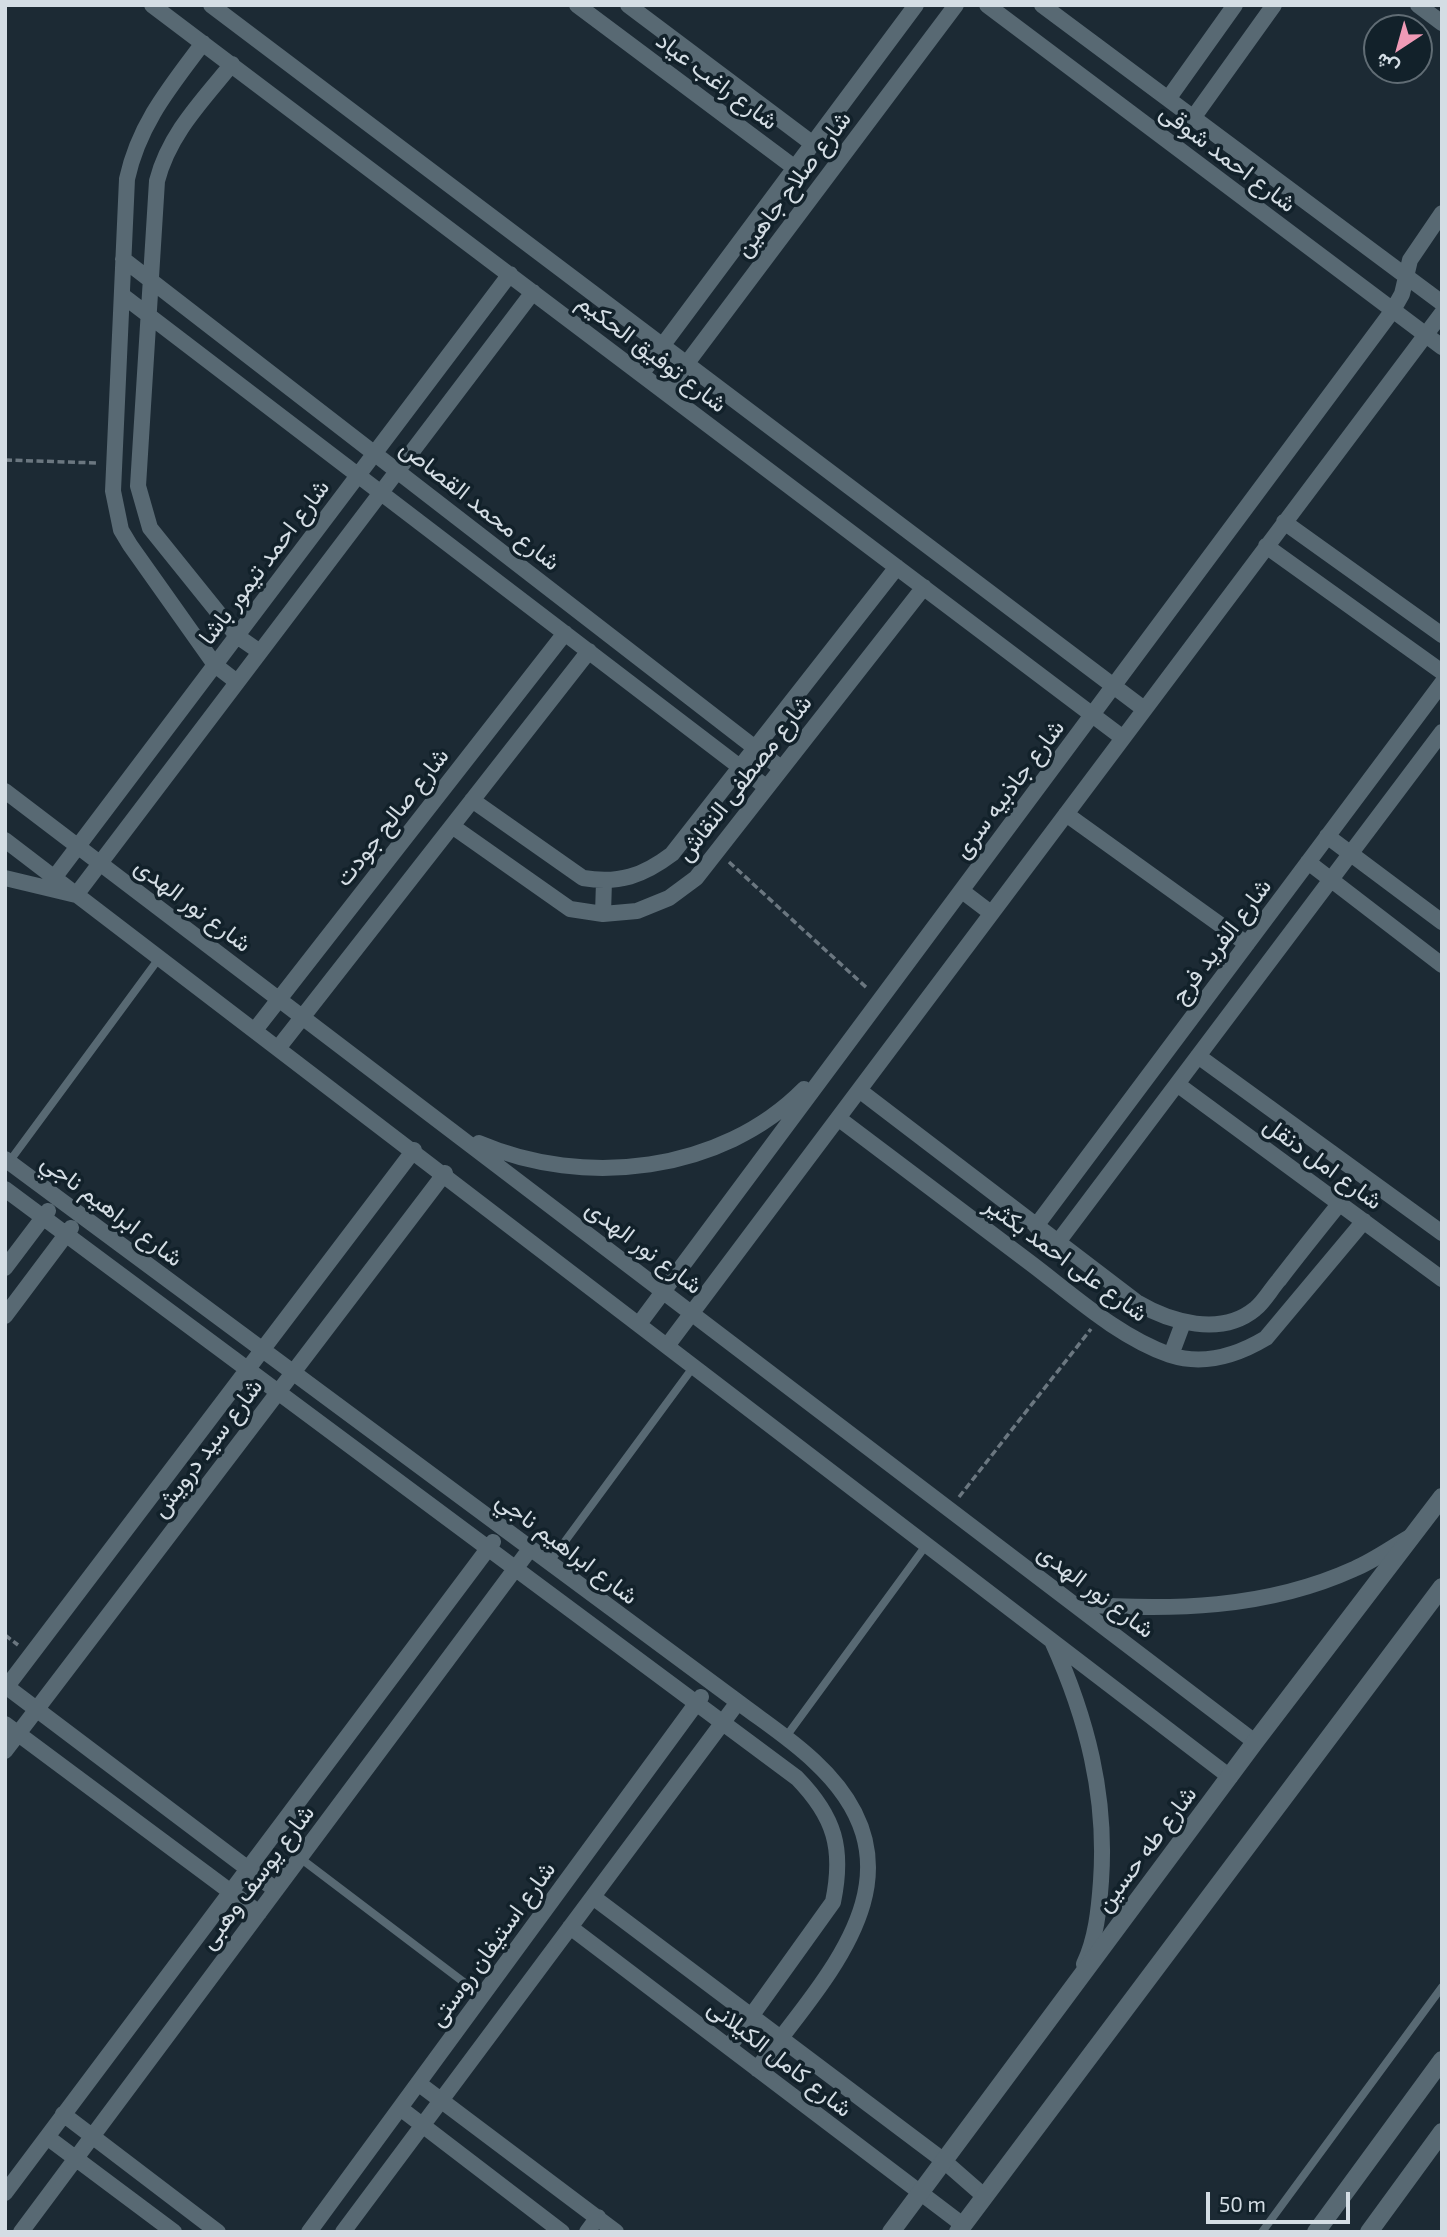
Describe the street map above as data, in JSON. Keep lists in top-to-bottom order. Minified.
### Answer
{"streets":{"street":["شارع راغب عياد","شارع احمد شوقى","شارع صلاح جاهين","شارع توفيق الحكيم","شارع محمد القصاص","شارع احمد تيمور باشا","شارع مصطفى النقاش","شارع جاذبيه سرى","شارع صالح جودت","شارع نور الهدى","شارع الفريد فرج","شارع امل دنقل","شارع ابراهيم ناجي","شارع على احمد بكثير","شارع سيد درويش","شارع طه حسين","شارع يوسف وهبى","شارع استيفان روستى","شارع كامل الكيلانى"]},"crossings":[["شارع راغب عياد","شارع صلاح جاهين"],["شارع احمد شوقى","شارع جاذبيه سرى"],["شارع صلاح جاهين","شارع توفيق الحكيم"],["شارع توفيق الحكيم","شارع احمد تيمور باشا"],["شارع توفيق الحكيم","شارع مصطفى النقاش"],["شارع توفيق الحكيم","شارع جاذبيه سرى"],["شارع محمد القصاص","شارع احمد تيمور باشا"],["شارع محمد القصاص","شارع مصطفى النقاش"],["شارع محمد القصاص","شارع صالح جودت"],["شارع احمد تيمور باشا","شارع نور الهدى"],["شارع مصطفى النقاش","شارع صالح جودت"],["شارع جاذبيه سرى","شارع نور الهدى"],["شارع صالح جودت","شارع نور الهدى"],["شارع نور الهدى","شارع طه حسين"],["شارع الفريد فرج","شارع امل دنقل"],["شارع الفريد فرج","شارع على احمد بكثير"],["شارع امل دنقل","شارع على احمد بكثير"],["شارع ابراهيم ناجي","شارع سيد درويش"],["شارع ابراهيم ناجي","شارع يوسف وهبى"],["شارع ابراهيم ناجي","شارع استيفان روستى"],["شارع ابراهيم ناجي","شارع كامل الكيلانى"],["شارع طه حسين","شارع كامل الكيلانى"]],"scale_bar":"50 m","north":"bottom left"}
